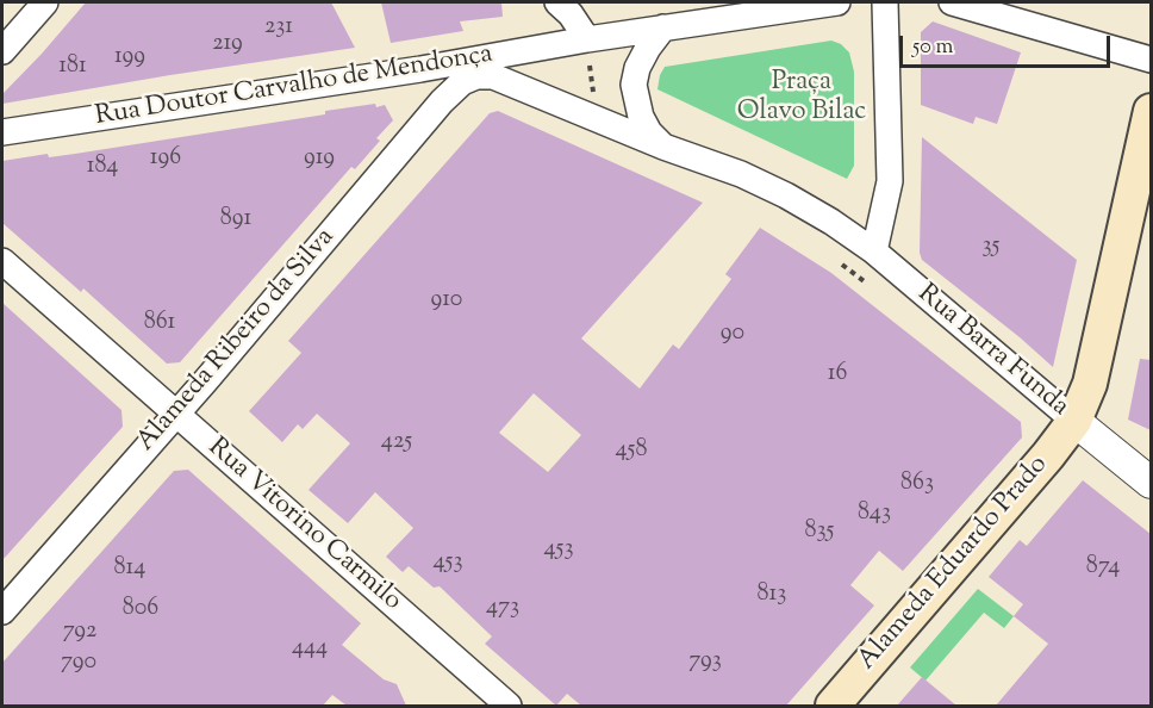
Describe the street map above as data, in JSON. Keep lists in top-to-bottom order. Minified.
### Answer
{"streets":{"main road":["Alameda Eduardo Prado"],"street":["Rua Doutor Carvalho de Mendonça","Alameda Ribeiro da Silva","Rua Barra Funda","Rua Vitorino Carmilo"]},"crossings":[["Alameda Ribeiro da Silva","Rua Vitorino Carmilo"],["Rua Barra Funda","Alameda Eduardo Prado"]],"parks":["Praça Olavo Bilac"],"house_numbers":["231","219","199","181","196","919","184","891","35","910","861","90","16","425","458","863","843","835","453","453","874","814","813","473","806","792","444","793","790"],"scale_bar":"50 m"}
